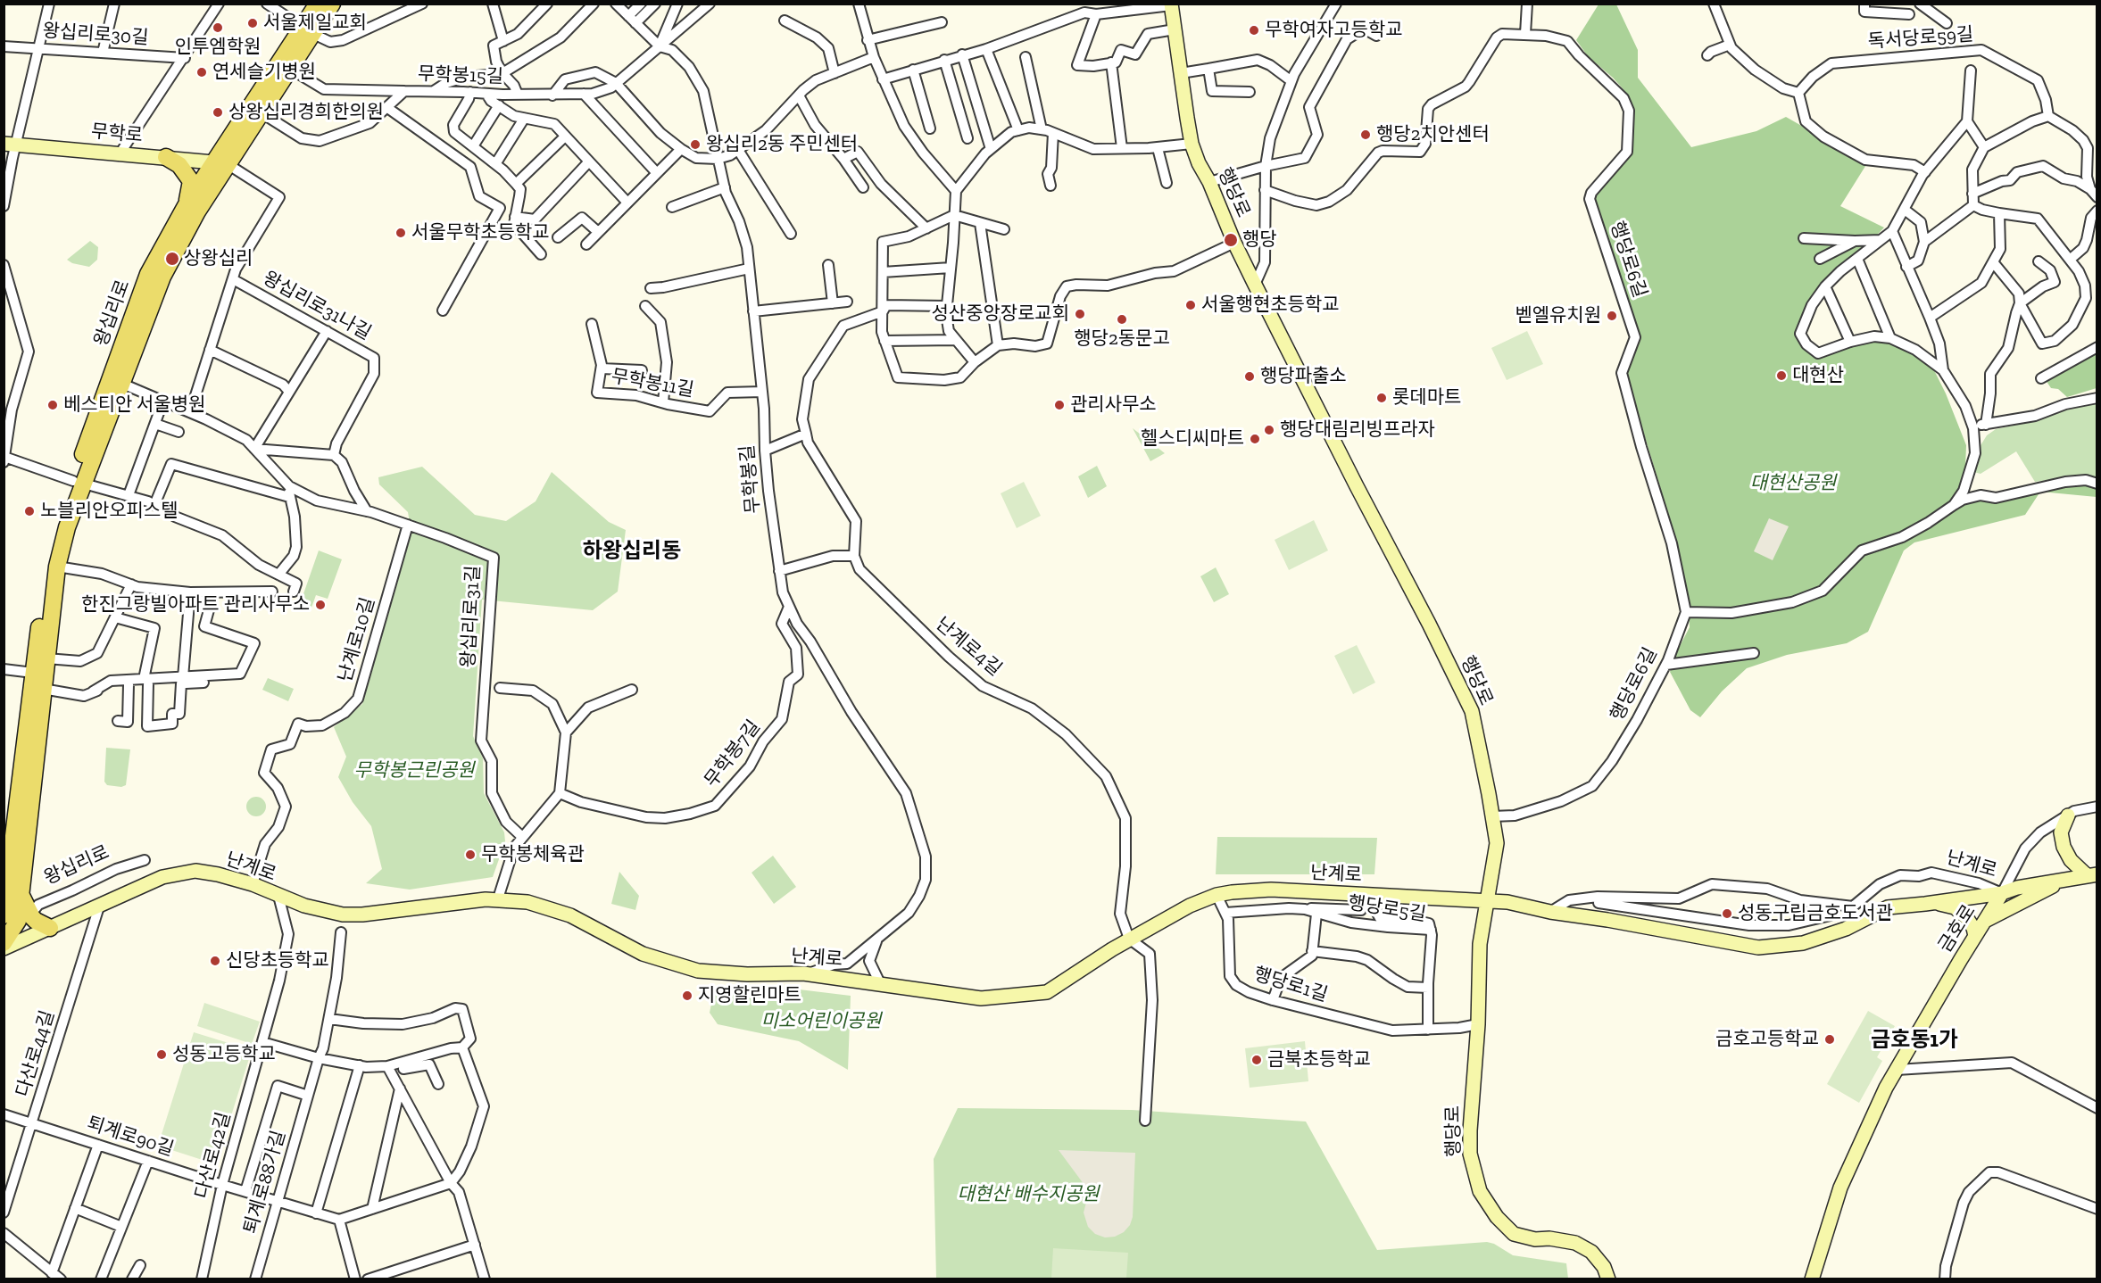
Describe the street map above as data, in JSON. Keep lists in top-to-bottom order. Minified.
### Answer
{"streets":{"main road":["무학로","행당로","왕십리로","난계로","금호로"],"street":["왕십리로30길","독서당로59길","무학봉15길","행당로6길","왕십리로31나길","무학봉11길","무학봉길","왕십리로31길","난계로10길","난계로4길","무학봉7길","행당로5길","행당로1길","다산로44길","퇴계로90길","다산로42길","퇴계로88가길"]},"crossings":[["무학봉15길","왕십리로"],["무학봉15길","무학봉길"],["무학로","왕십리로"],["행당로","행당로6길"],["행당로","난계로"],["행당로","행당로1길"],["왕십리로","왕십리로31길"],["무학봉11길","무학봉길"],["무학봉길","무학봉7길"],["무학봉길","난계로"],["왕십리로31길","난계로10길"],["난계로10길","난계로"],["난계로4길","난계로"],["난계로","금호로"],["난계로","행당로1길"],["난계로","다산로44길"],["난계로","다산로42길"],["행당로5길","행당로1길"],["다산로44길","퇴계로90길"],["퇴계로90길","다산로42길"],["퇴계로90길","퇴계로88가길"]],"districts":["하왕십리동","금호동1가"],"parks":["대현산공원","무학봉근린공원","미소어린이공원","대현산 배수지공원"],"places":["서울제일교회","인투엠학원","무학여자고등학교","연세슬기병원","상왕십리경희한의원","행당2치안센터","왕십리2동 주민센터","서울무학초등학교","행당","상왕십리","서울행현초등학교","성산중앙장로교회","벧엘유치원","행당2동문고","대현산","행당파출소","롯데마트","베스티안 서울병원","관리사무소","행당대림리빙프라자","헬스디씨마트","노블리안오피스텔","한진그랑빌아파트 관리사무소","무학봉체육관","성동구립금호도서관","신당초등학교","지영할린마트","금호고등학교","성동고등학교","금북초등학교"]}
